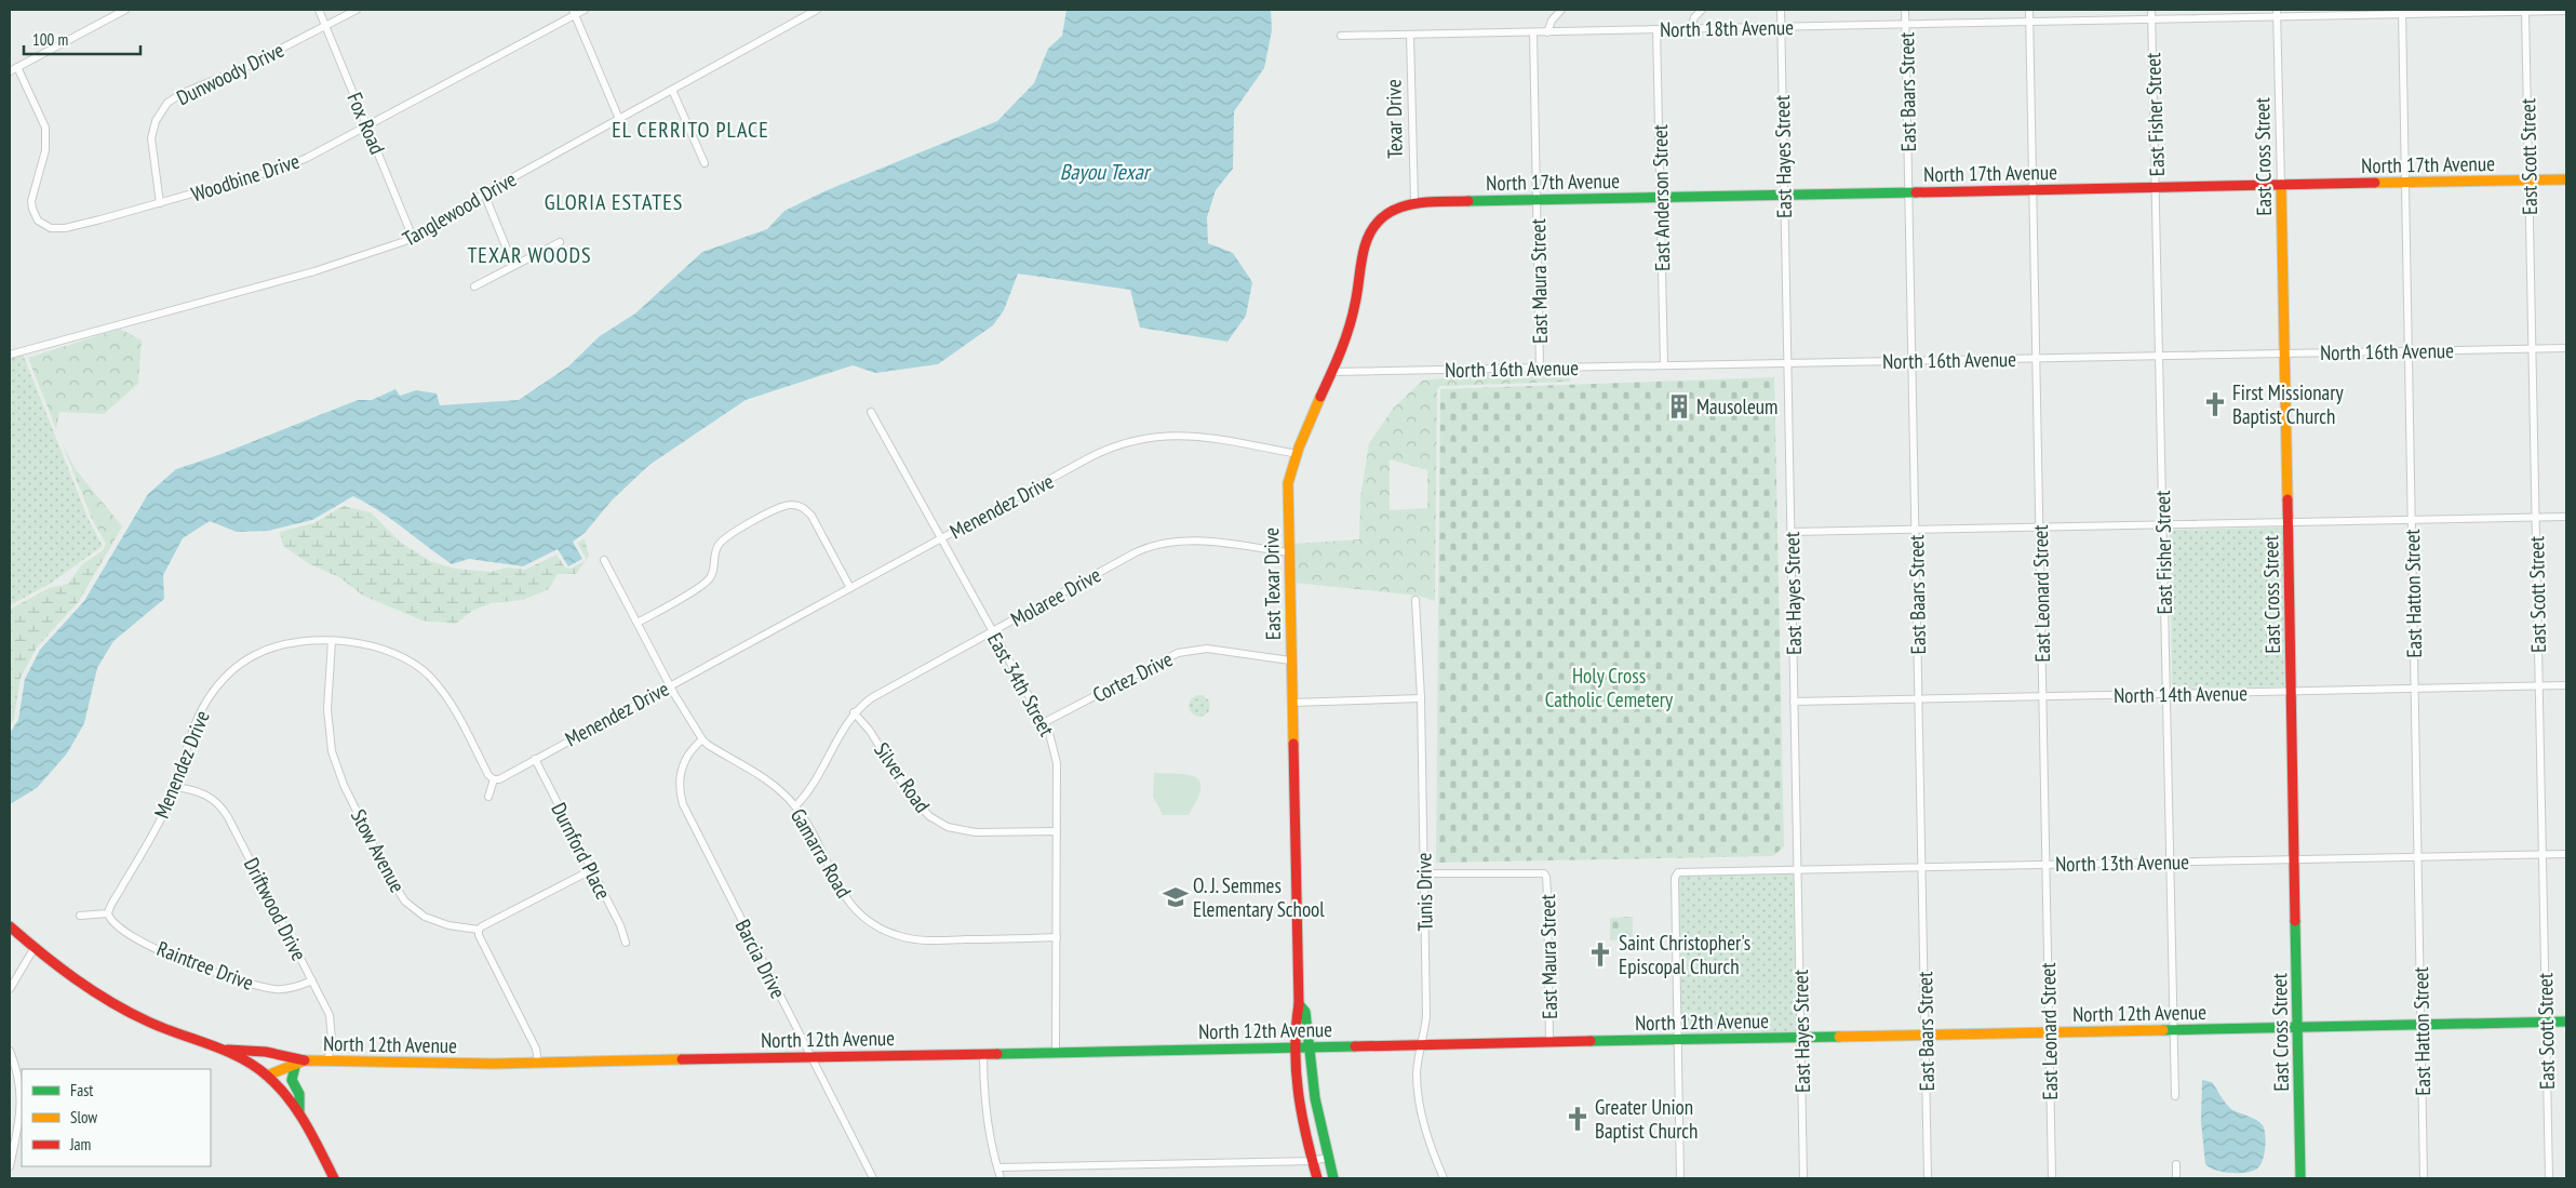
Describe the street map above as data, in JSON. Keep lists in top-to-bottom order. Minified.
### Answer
{"streets":{"street":["North 18th Avenue","Dunwoody Drive","East Baars Street","East Fisher Street","Texar Drive","Fox Road","East Hayes Street","East Cross Street","East Scott Street","North 17th Avenue","Woodbine Drive","East Anderson Street","Tanglewood Drive","East Maura Street","North 16th Avenue","Menendez Drive","East Texar Drive","East Leonard Street","East Hatton Street","Molaree Drive","Cortez Drive","East 34th Street","North 14th Avenue","Silver Road","Stow Avenue","Durnford Place","Gamarra Road","North 13th Avenue","Tunis Drive","Driftwood Drive","Barcia Drive","Raintree Drive","North 12th Avenue"]},"crossings":[["North 18th Avenue","East Baars Street"],["North 18th Avenue","East Fisher Street"],["North 18th Avenue","Texar Drive"],["North 18th Avenue","East Hayes Street"],["North 18th Avenue","East Cross Street"],["North 18th Avenue","East Scott Street"],["North 18th Avenue","East Anderson Street"],["North 18th Avenue","East Maura Street"],["North 18th Avenue","East Leonard Street"],["North 18th Avenue","East Hatton Street"],["Dunwoody Drive","Fox Road"],["Dunwoody Drive","Woodbine Drive"],["East Baars Street","North 17th Avenue"],["East Baars Street","North 16th Avenue"],["East Baars Street","North 14th Avenue"],["East Baars Street","North 13th Avenue"],["East Baars Street","North 12th Avenue"],["East Fisher Street","North 17th Avenue"],["East Fisher Street","North 16th Avenue"],["East Fisher Street","North 14th Avenue"],["East Fisher Street","North 13th Avenue"],["East Fisher Street","North 12th Avenue"],["Texar Drive","North 17th Avenue"],["Texar Drive","East Texar Drive"],["Fox Road","Woodbine Drive"],["Fox Road","Tanglewood Drive"],["East Hayes Street","North 17th Avenue"],["East Hayes Street","North 16th Avenue"],["East Hayes Street","North 14th Avenue"],["East Hayes Street","North 13th Avenue"],["East Hayes Street","North 12th Avenue"],["East Cross Street","North 17th Avenue"],["East Cross Street","North 16th Avenue"],["East Cross Street","North 14th Avenue"],["East Cross Street","North 13th Avenue"],["East Cross Street","North 12th Avenue"],["East Scott Street","North 17th Avenue"],["East Scott Street","North 16th Avenue"],["East Scott Street","North 14th Avenue"],["East Scott Street","North 13th Avenue"],["East Scott Street","North 12th Avenue"],["North 17th Avenue","East Anderson Street"],["North 17th Avenue","East Maura Street"],["North 17th Avenue","East Texar Drive"],["North 17th Avenue","East Leonard Street"],["North 17th Avenue","East Hatton Street"],["East Anderson Street","North 16th Avenue"],["East Maura Street","North 16th Avenue"],["East Maura Street","Tunis Drive"],["East Maura Street","North 12th Avenue"],["North 16th Avenue","East Texar Drive"],["North 16th Avenue","East Leonard Street"],["North 16th Avenue","East Hatton Street"],["Menendez Drive","East Texar Drive"],["Menendez Drive","East 34th Street"],["Menendez Drive","Stow Avenue"],["Menendez Drive","Durnford Place"],["Menendez Drive","Gamarra Road"],["Menendez Drive","Driftwood Drive"],["Menendez Drive","Raintree Drive"],["East Texar Drive","Molaree Drive"],["East Texar Drive","Cortez Drive"],["East Leonard Street","North 14th Avenue"],["East Leonard Street","North 13th Avenue"],["East Leonard Street","North 12th Avenue"],["East Hatton Street","North 14th Avenue"],["East Hatton Street","North 13th Avenue"],["East Hatton Street","North 12th Avenue"],["Molaree Drive","East 34th Street"],["Molaree Drive","Silver Road"],["Molaree Drive","Gamarra Road"],["Cortez Drive","East 34th Street"],["East 34th Street","Silver Road"],["East 34th Street","Gamarra Road"],["East 34th Street","North 12th Avenue"],["Gamarra Road","Barcia Drive"],["North 13th Avenue","North 12th Avenue"],["Tunis Drive","North 12th Avenue"],["Driftwood Drive","Raintree Drive"],["Driftwood Drive","North 12th Avenue"],["Barcia Drive","North 12th Avenue"]],"districts":["EL CERRITO PLACE","GLORIA ESTATES","TEXAR WOODS"],"water":["Bayou Texar"],"parks":["Holy Cross Catholic Cemetery"],"places":{"church":["First Missionary Baptist Church","Saint Christopher's Episcopal Church","Greater Union Baptist Church"],"building":["Mausoleum"],"school or university":["O. J. Semmes Elementary School"]},"legend":["Fast","Slow","Jam"],"scale_bar":"100 m"}
